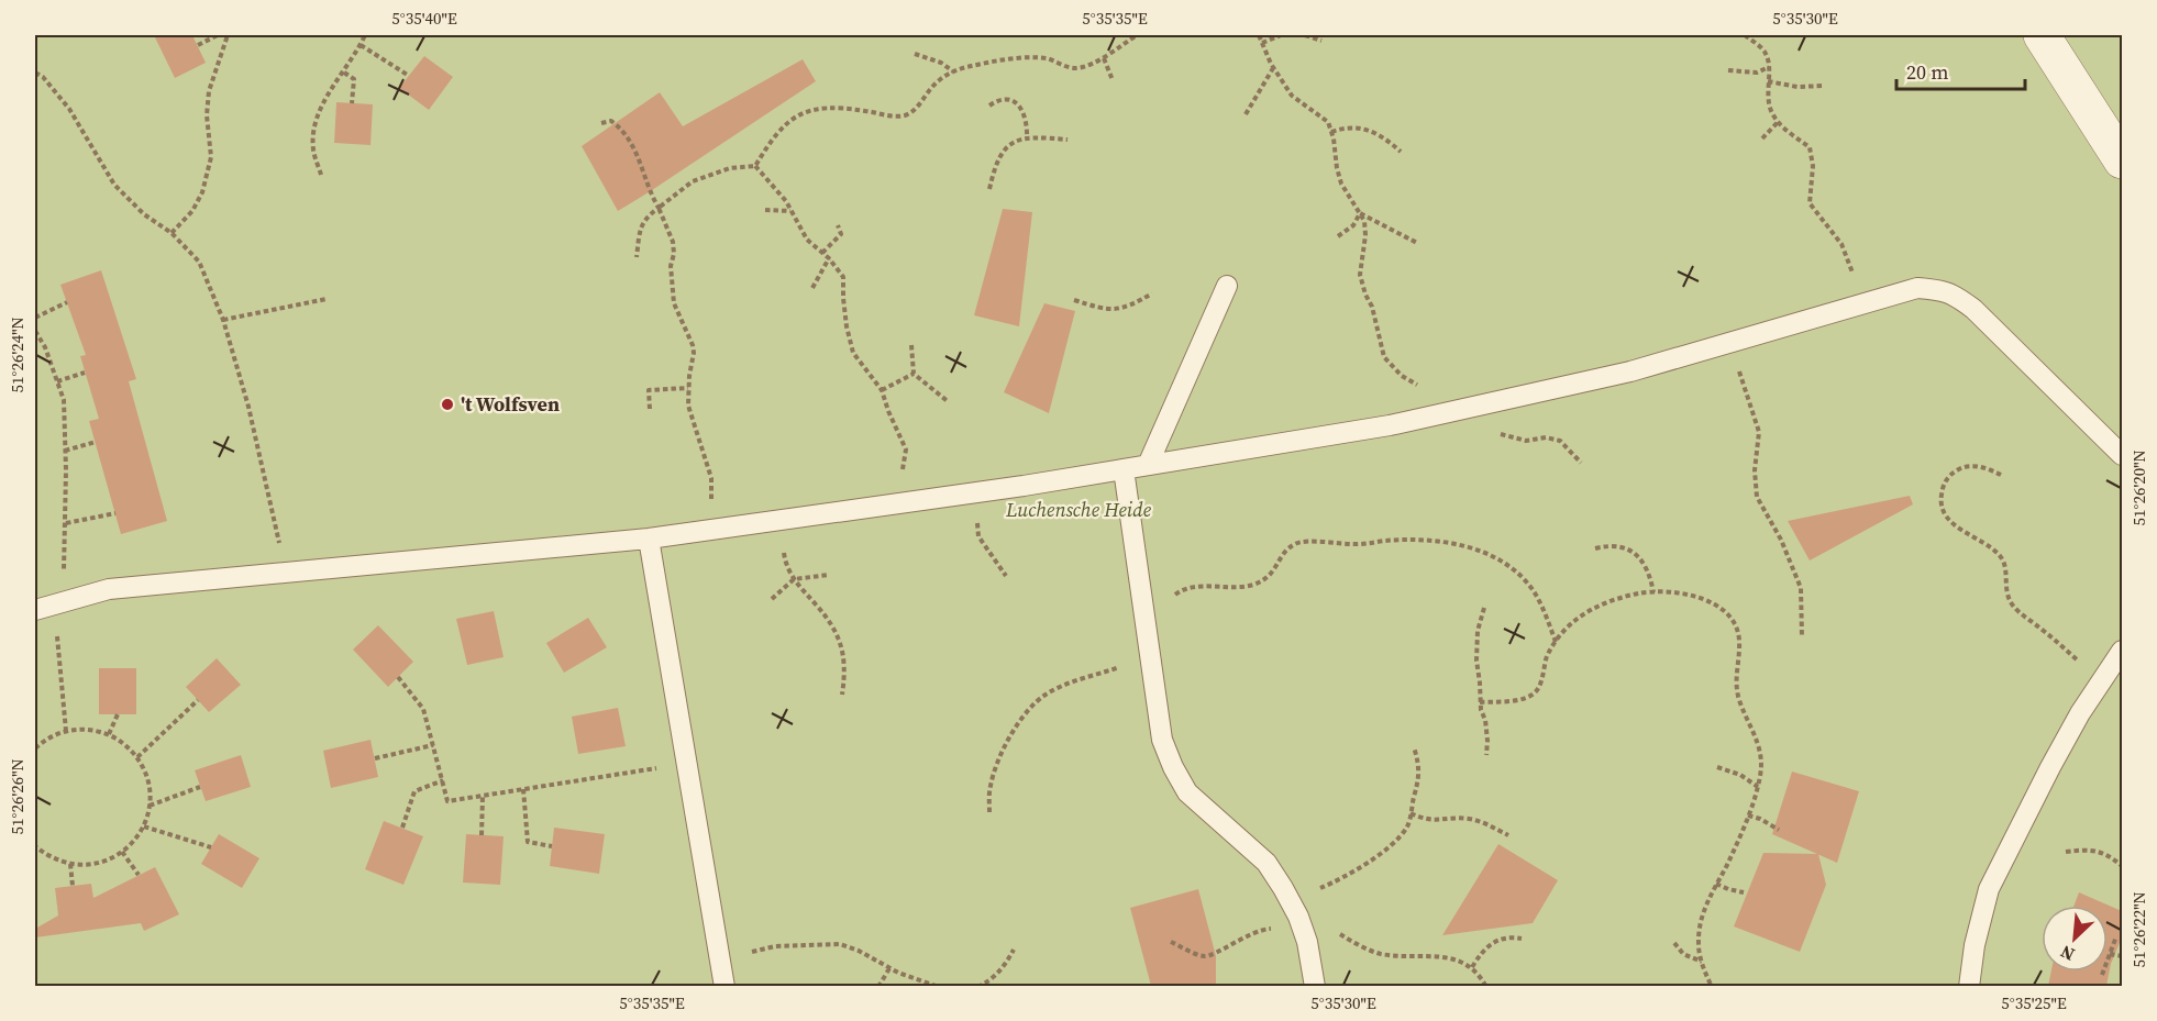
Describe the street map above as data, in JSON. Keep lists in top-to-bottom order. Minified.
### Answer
{"parks":["Luchensche Heide"],"places":["'t Wolfsven"],"scale_bar":"20 m","north":"bottom left","coordinates":["5°35'40\"E","5°35'35\"E","5°35'30\"E","51°26'24\"N","51°26'20\"N","51°26'26\"N","51°26'22\"N","5°35'25\"E"]}
